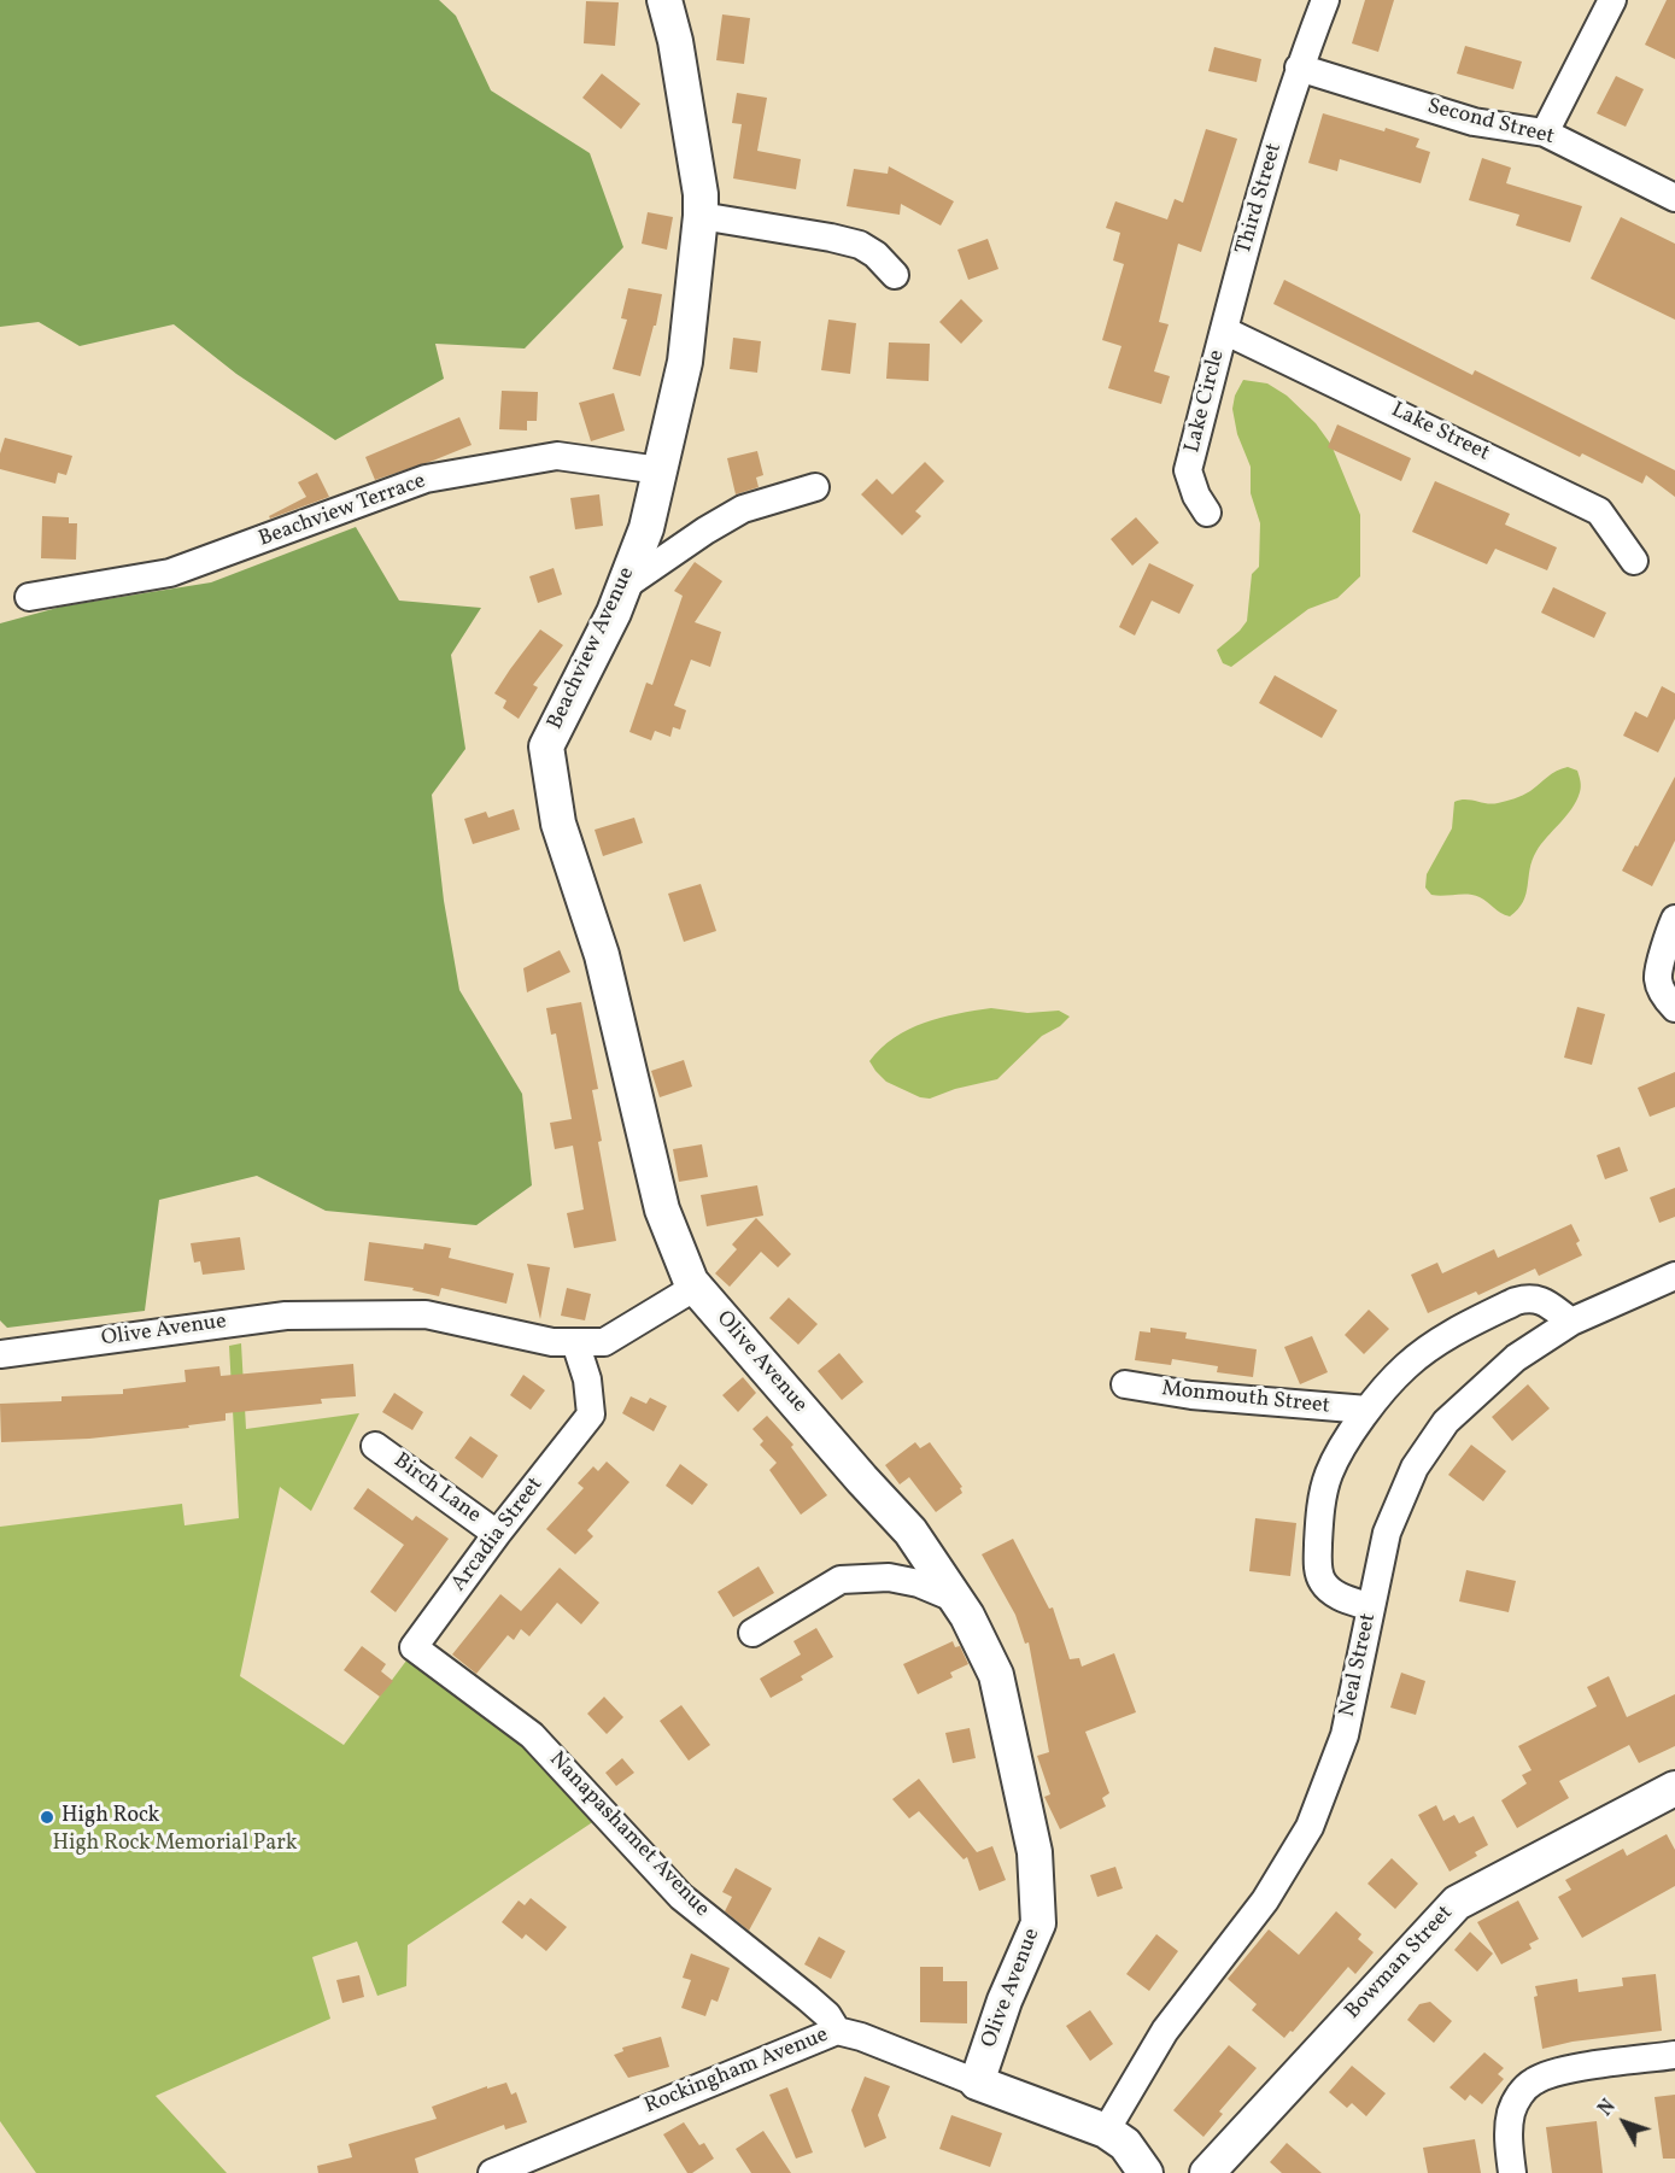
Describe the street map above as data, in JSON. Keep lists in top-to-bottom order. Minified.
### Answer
{"streets":{"street":["Second Street","Third Street","Lake Circle","Lake Street","Beachview Terrace","Beachview Avenue","Olive Avenue","Monmouth Street","Birch Lane","Arcadia Street","Neal Street","Nanapashamet Avenue","Bowman Street","Rockingham Avenue"]},"crossings":[["Second Street","Third Street"],["Third Street","Lake Circle"],["Third Street","Lake Street"],["Lake Circle","Lake Street"],["Beachview Terrace","Beachview Avenue"],["Beachview Avenue","Olive Avenue"],["Olive Avenue","Arcadia Street"],["Olive Avenue","Rockingham Avenue"],["Birch Lane","Arcadia Street"],["Arcadia Street","Nanapashamet Avenue"],["Neal Street","Rockingham Avenue"],["Nanapashamet Avenue","Rockingham Avenue"]],"parks":["High Rock Memorial Park"],"places":["High Rock"],"north":"top left"}
